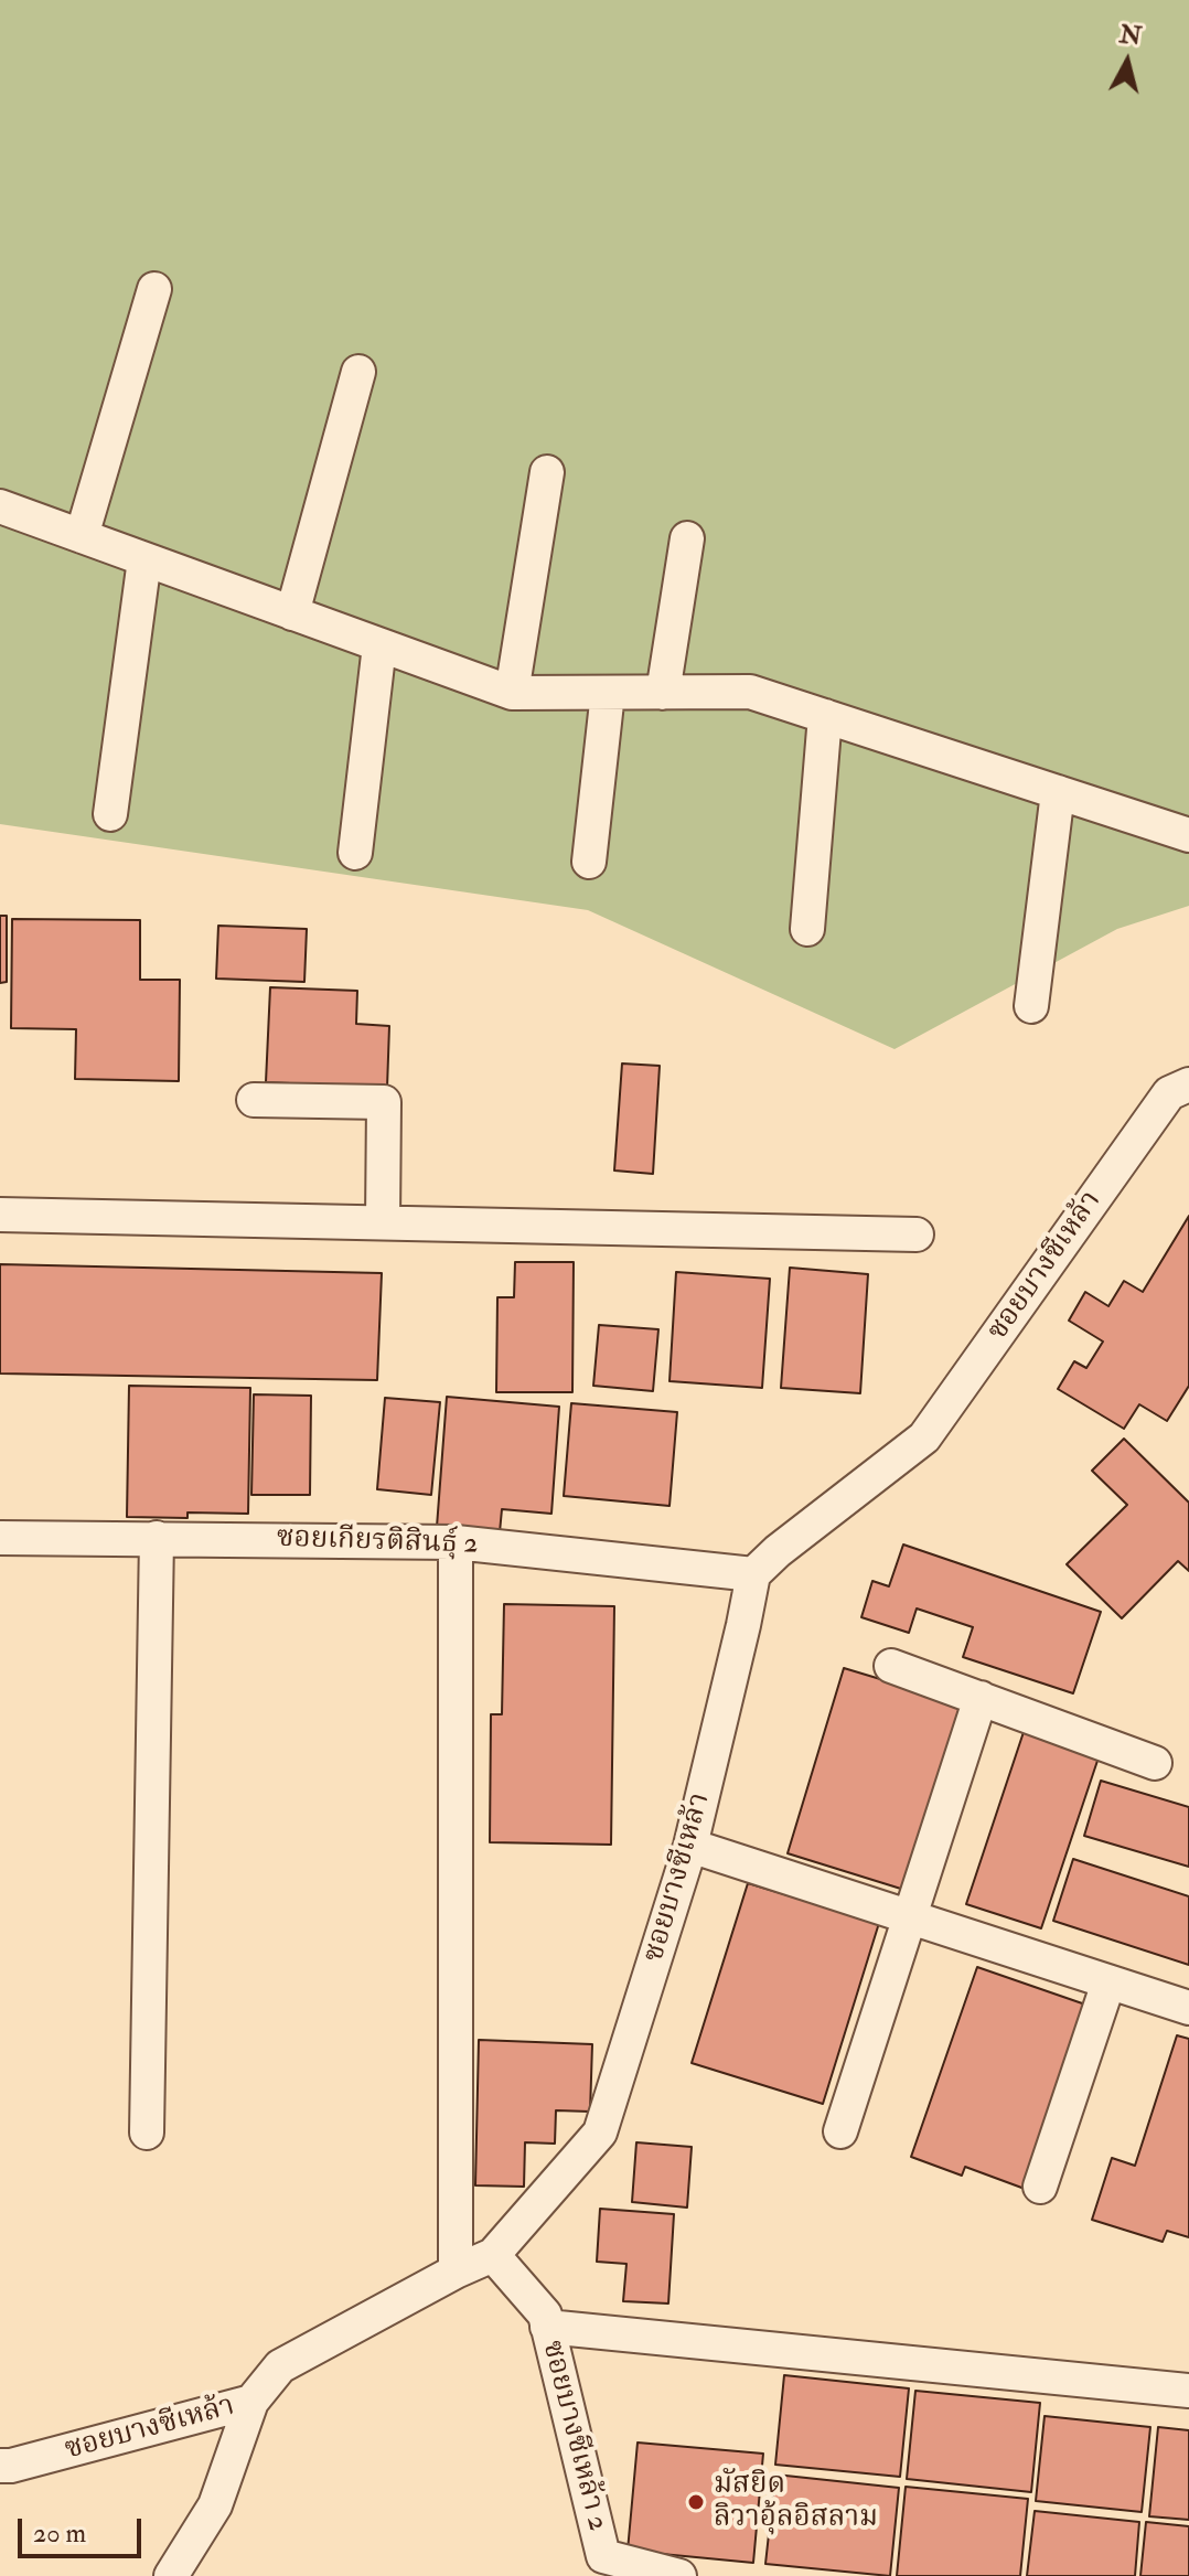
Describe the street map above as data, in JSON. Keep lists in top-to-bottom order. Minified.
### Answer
{"streets":{"street":["ซอยบางซีเหล้า","ซอยเกียรติสินธุ์ 2","ซอยบางซีเหล้า 2"]},"crossings":[["ซอยบางซีเหล้า","ซอยเกียรติสินธุ์ 2"],["ซอยบางซีเหล้า","ซอยบางซีเหล้า 2"]],"places":["มัสยิด ลิวาอุ้ลอิสลาม"],"scale_bar":"20 m","north":"top"}
